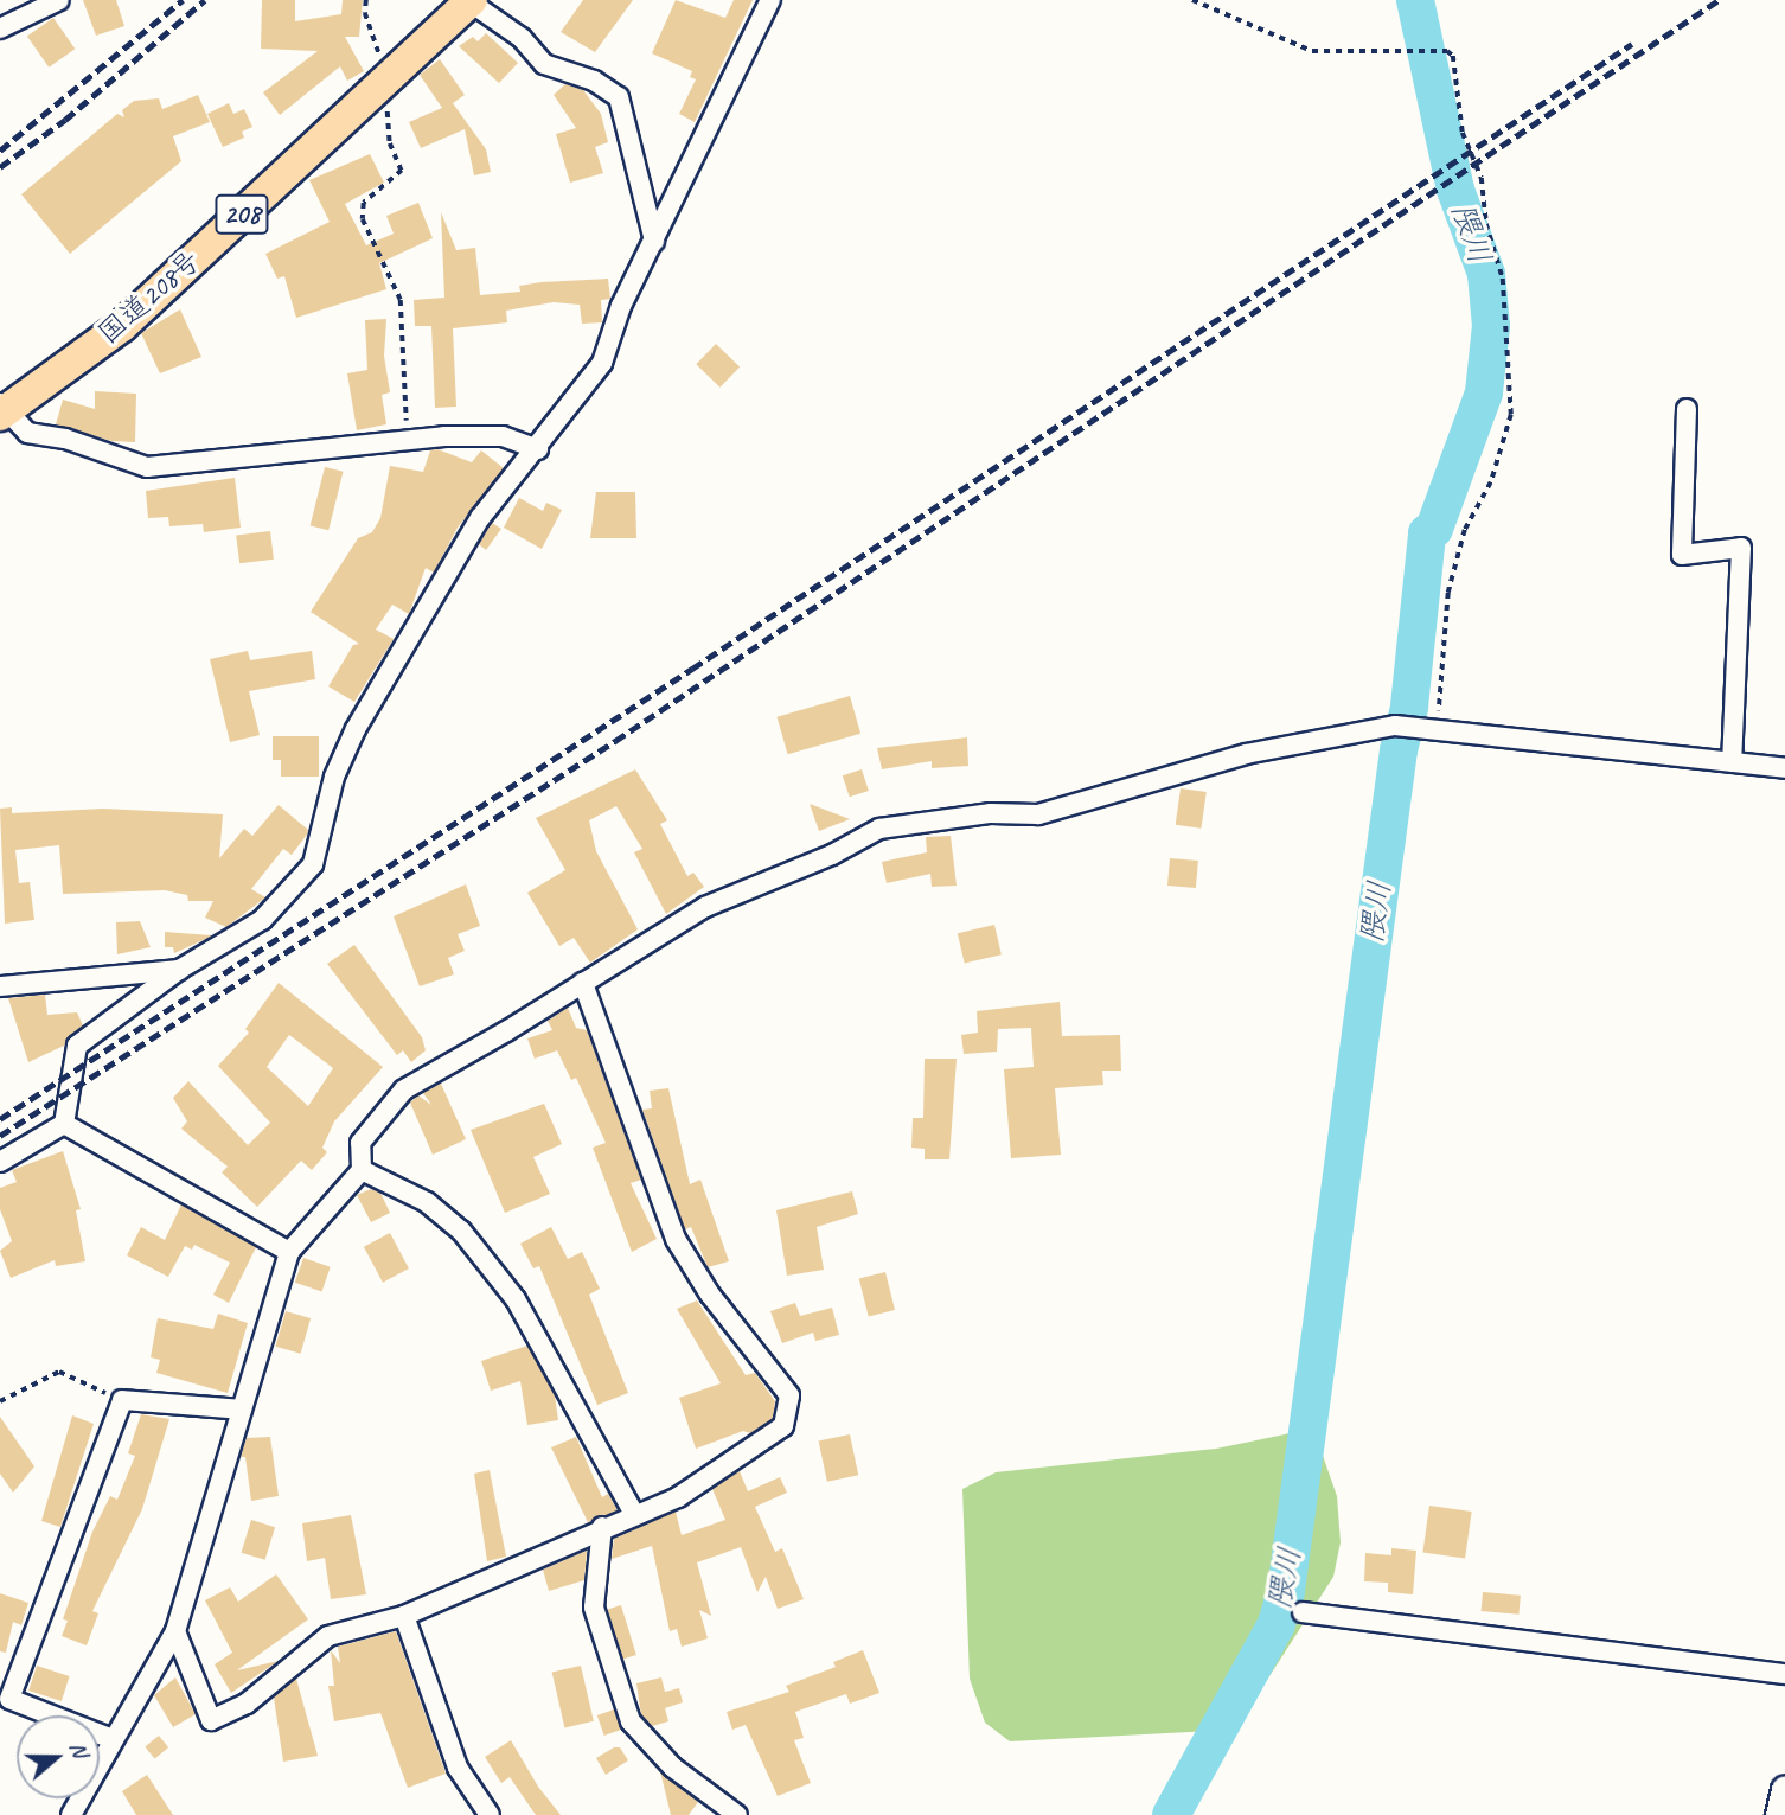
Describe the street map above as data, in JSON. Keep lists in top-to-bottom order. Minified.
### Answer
{"streets":{"highway":["208","国道208号"]},"water":["隈川"],"north":"right"}
